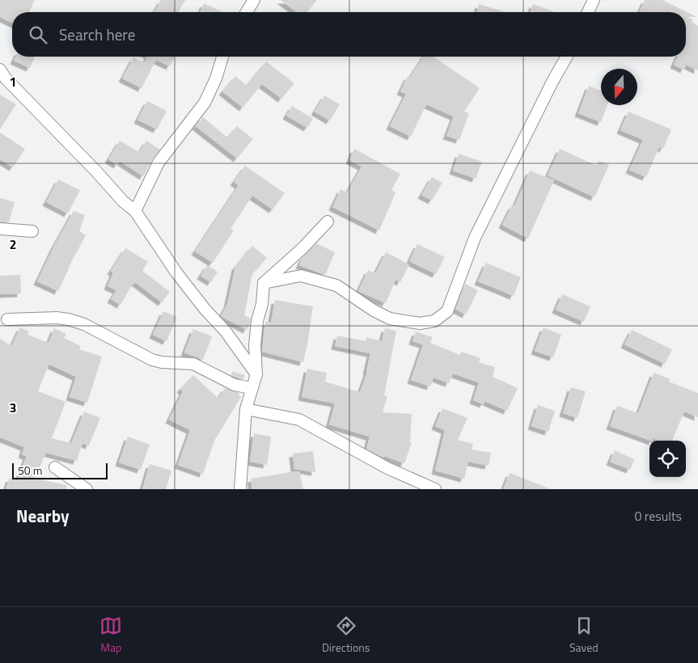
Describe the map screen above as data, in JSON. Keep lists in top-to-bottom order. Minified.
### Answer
{"scale_bar":"50 m","north":"bottom","page":{"search":"Search here","scale":"50 m","heading":["Nearby","0 results"],"nav":["Map","Directions","Saved"]},"grid":{"rows":["1","2","3"]}}
